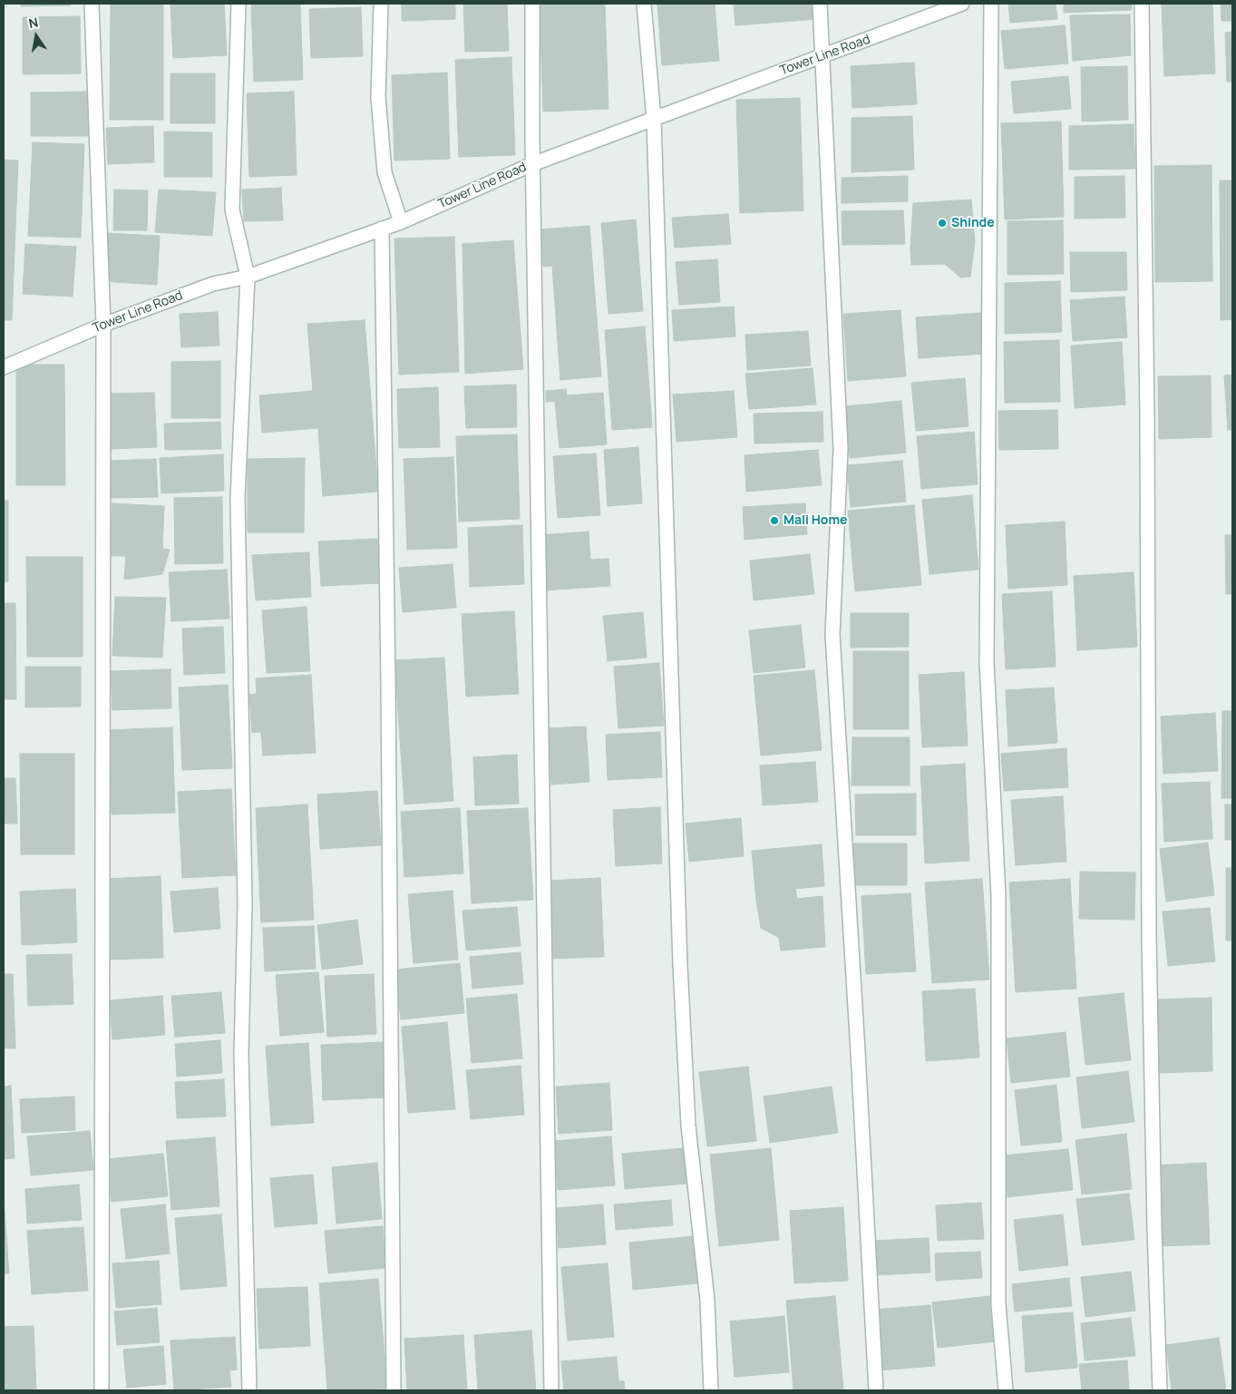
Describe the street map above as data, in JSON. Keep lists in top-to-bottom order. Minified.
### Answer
{"streets":{"street":["Tower Line Road"]},"places":["Shinde","Mali Home"],"north":"top"}
